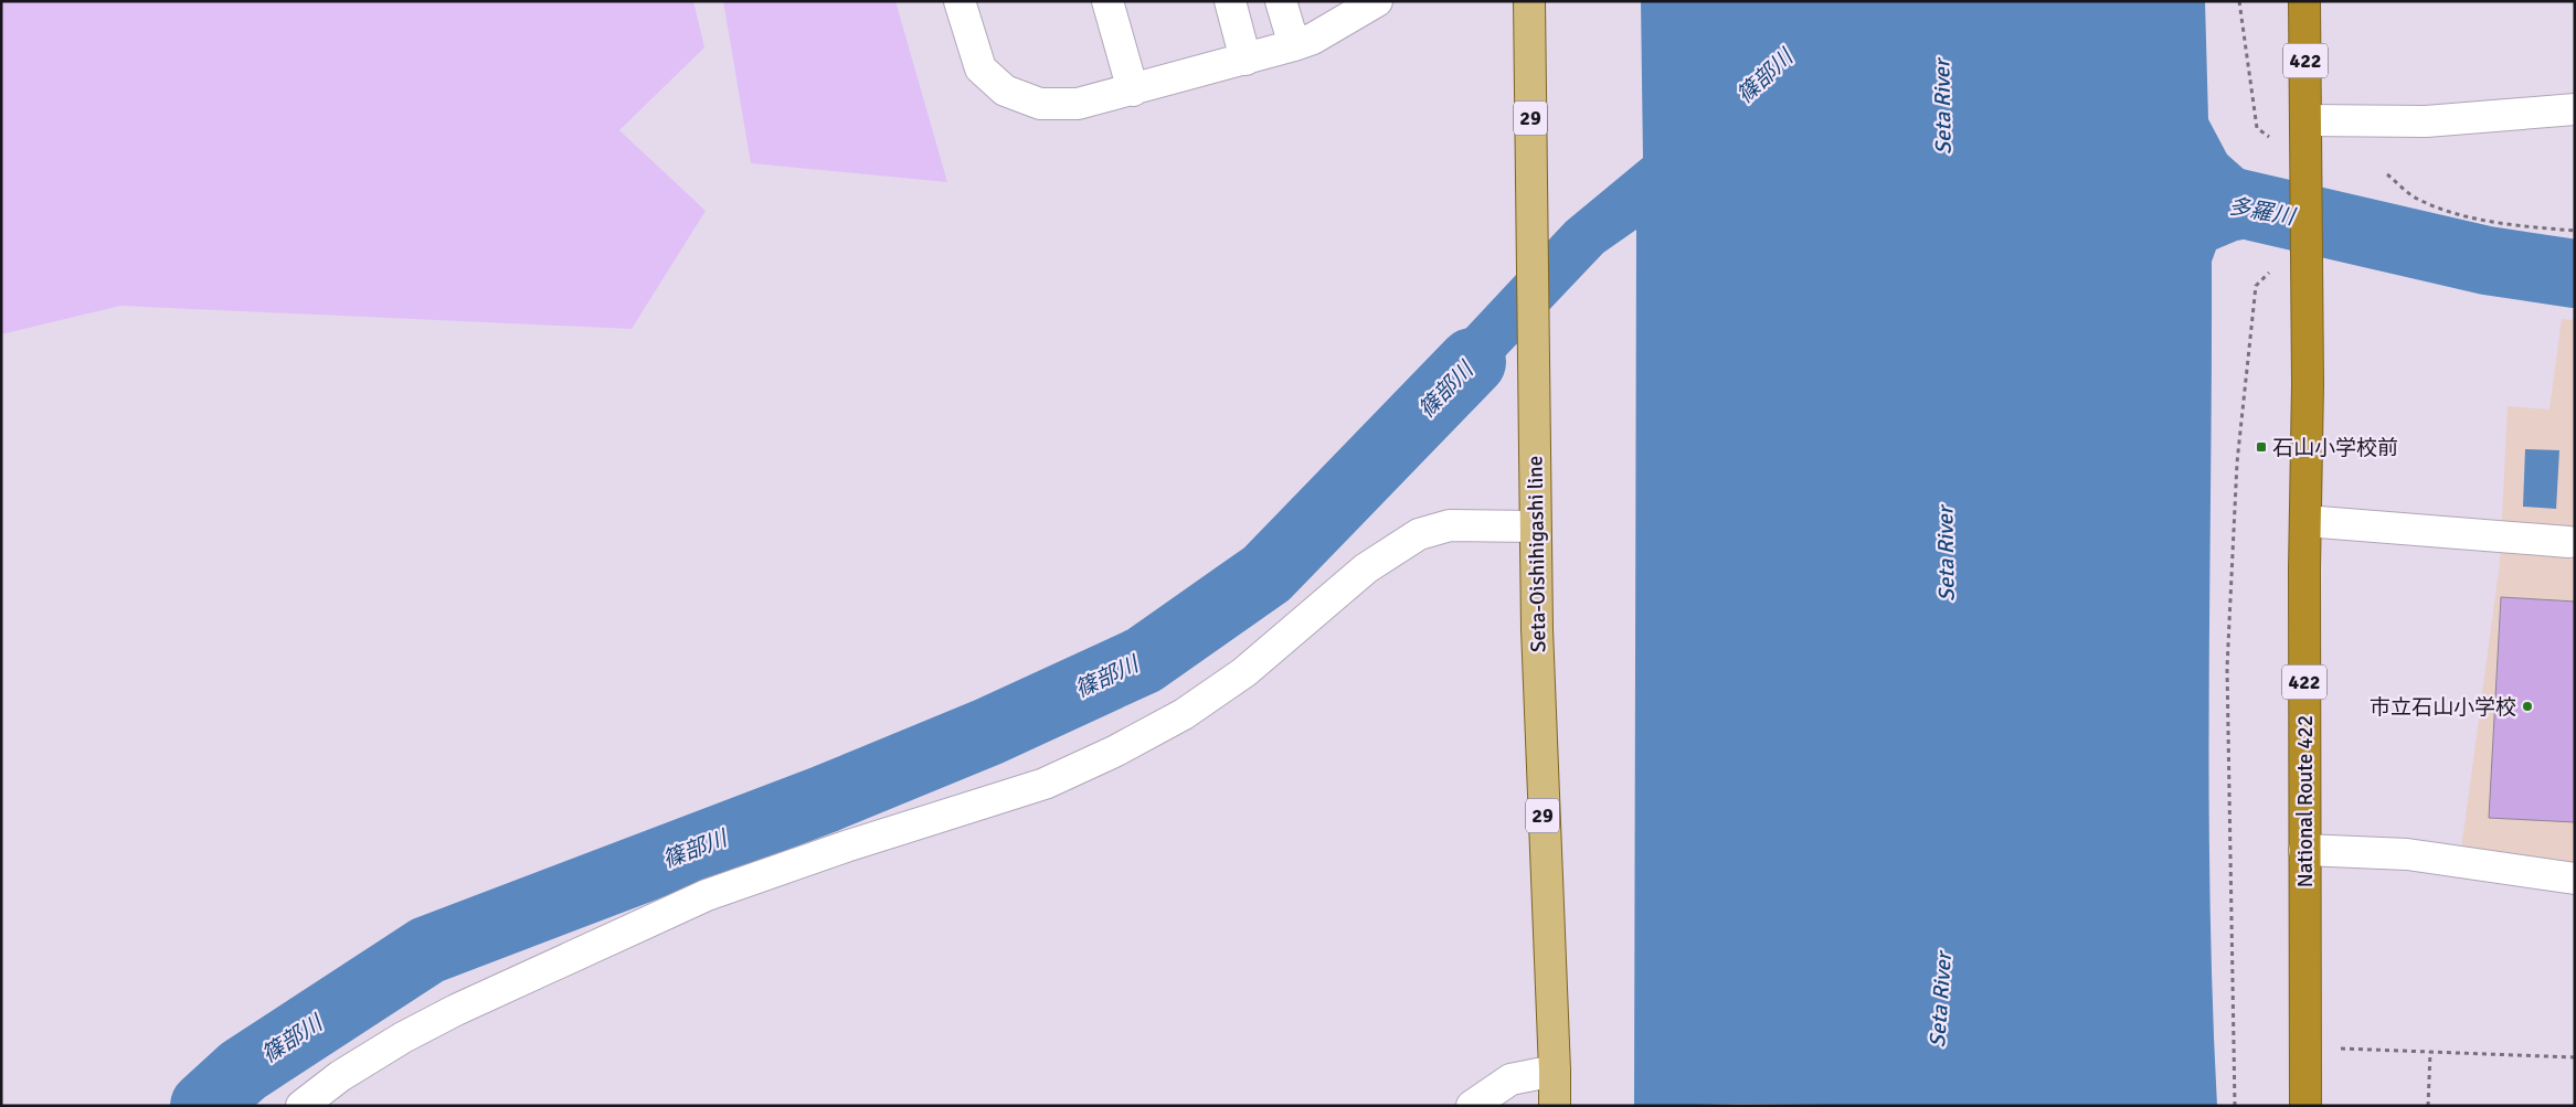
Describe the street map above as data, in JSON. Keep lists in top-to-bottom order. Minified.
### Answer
{"streets":{"highway":["422","National Route 422"],"main road":["29","Seta-Oishihigashi line"]},"water":["篠部川","Seta River","多羅川"],"places":{"transit":["石山小学校前"],"other":["市立石山小学校"]}}
